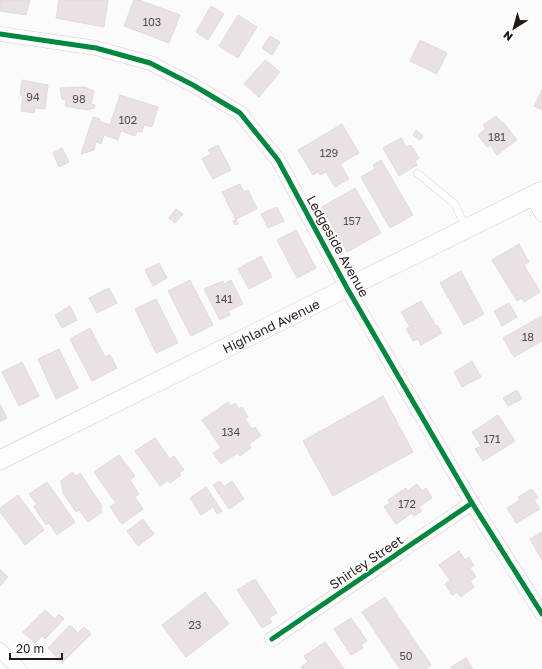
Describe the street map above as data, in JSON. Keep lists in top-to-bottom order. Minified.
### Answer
{"streets":{"main road":["Highland Avenue"],"street":["Ledgeside Avenue","Shirley Street"]},"crossings":[["Ledgeside Avenue","Highland Avenue"],["Ledgeside Avenue","Shirley Street"]],"house_numbers":["103","94","98","102","181","129","157","141","18","134","171","172","23","50"],"scale_bar":"20 m","north":"bottom left"}
